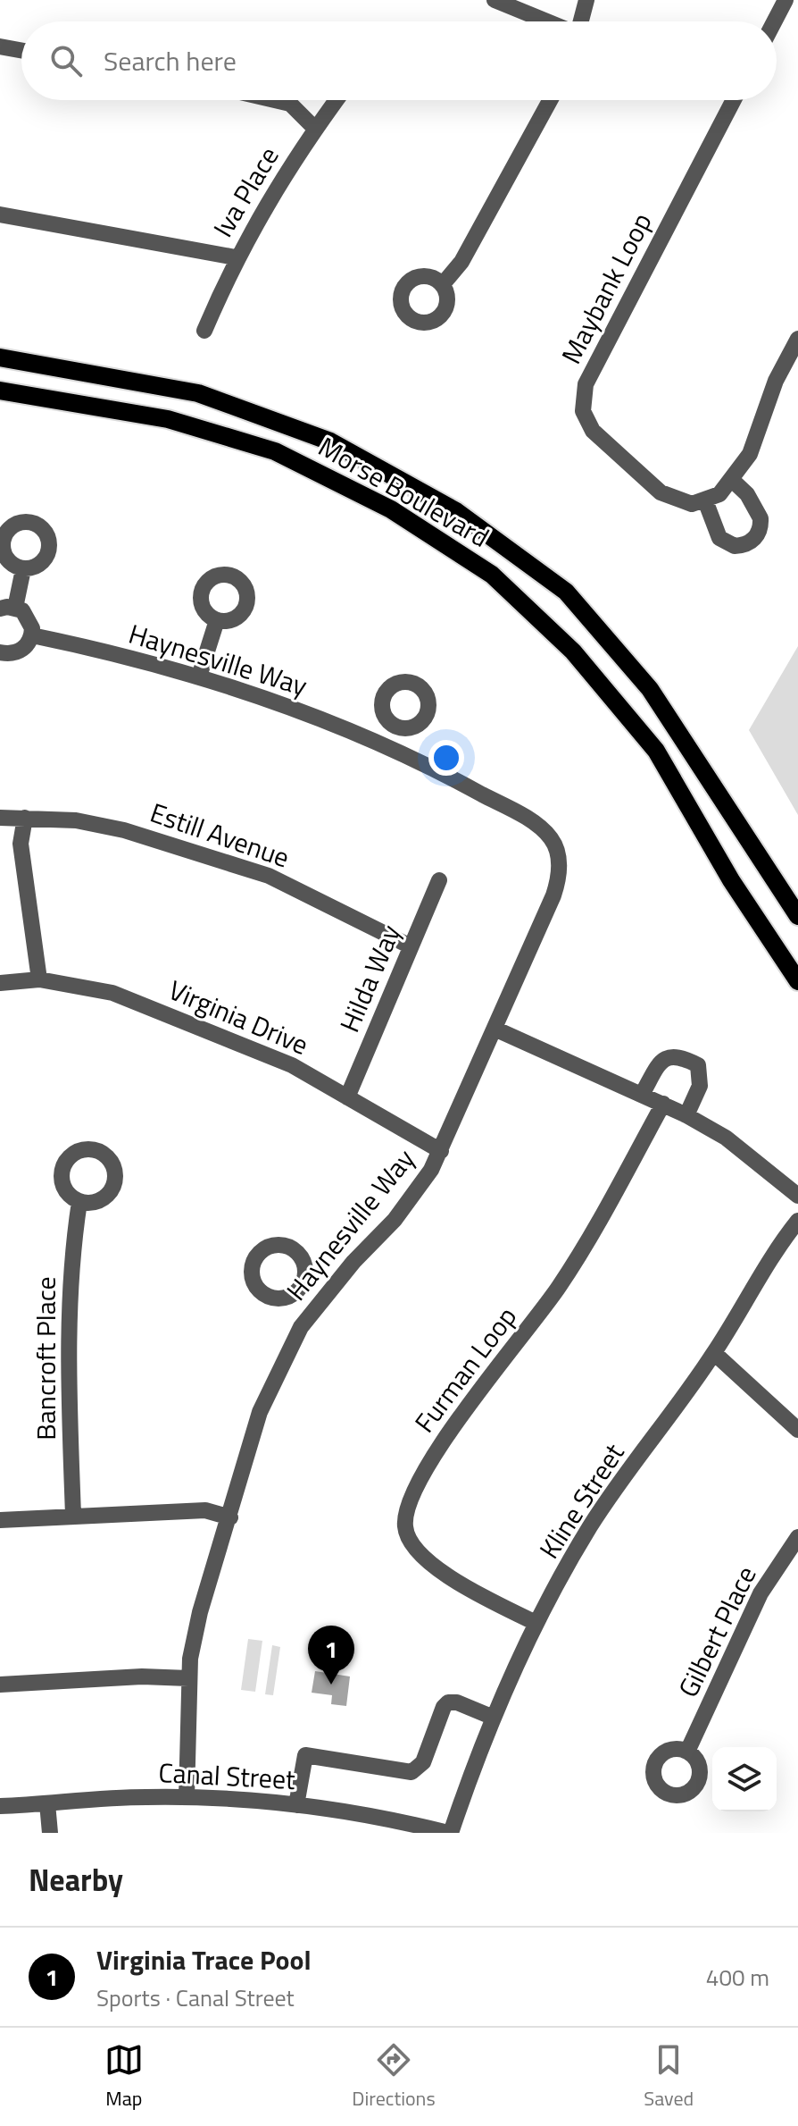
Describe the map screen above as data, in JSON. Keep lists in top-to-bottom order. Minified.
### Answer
{"streets":{"main road":["Morse Boulevard"],"street":["Iva Place","Maybank Loop","Haynesville Way","Estill Avenue","Hilda Way","Virginia Drive","Bancroft Place","Furman Loop","Kline Street","Gilbert Place","Canal Street"]},"crossings":[["Haynesville Way","Virginia Drive"],["Haynesville Way","Canal Street"],["Estill Avenue","Hilda Way"],["Hilda Way","Virginia Drive"],["Furman Loop","Kline Street"],["Kline Street","Canal Street"]],"page":{"search":"Search here","pins":"1","heading":"Nearby","list":[{"mark":"1","name":"Virginia Trace Pool","note":"Sports · Canal Street","value":"400 m"}],"nav":["Map","Directions","Saved"]}}
